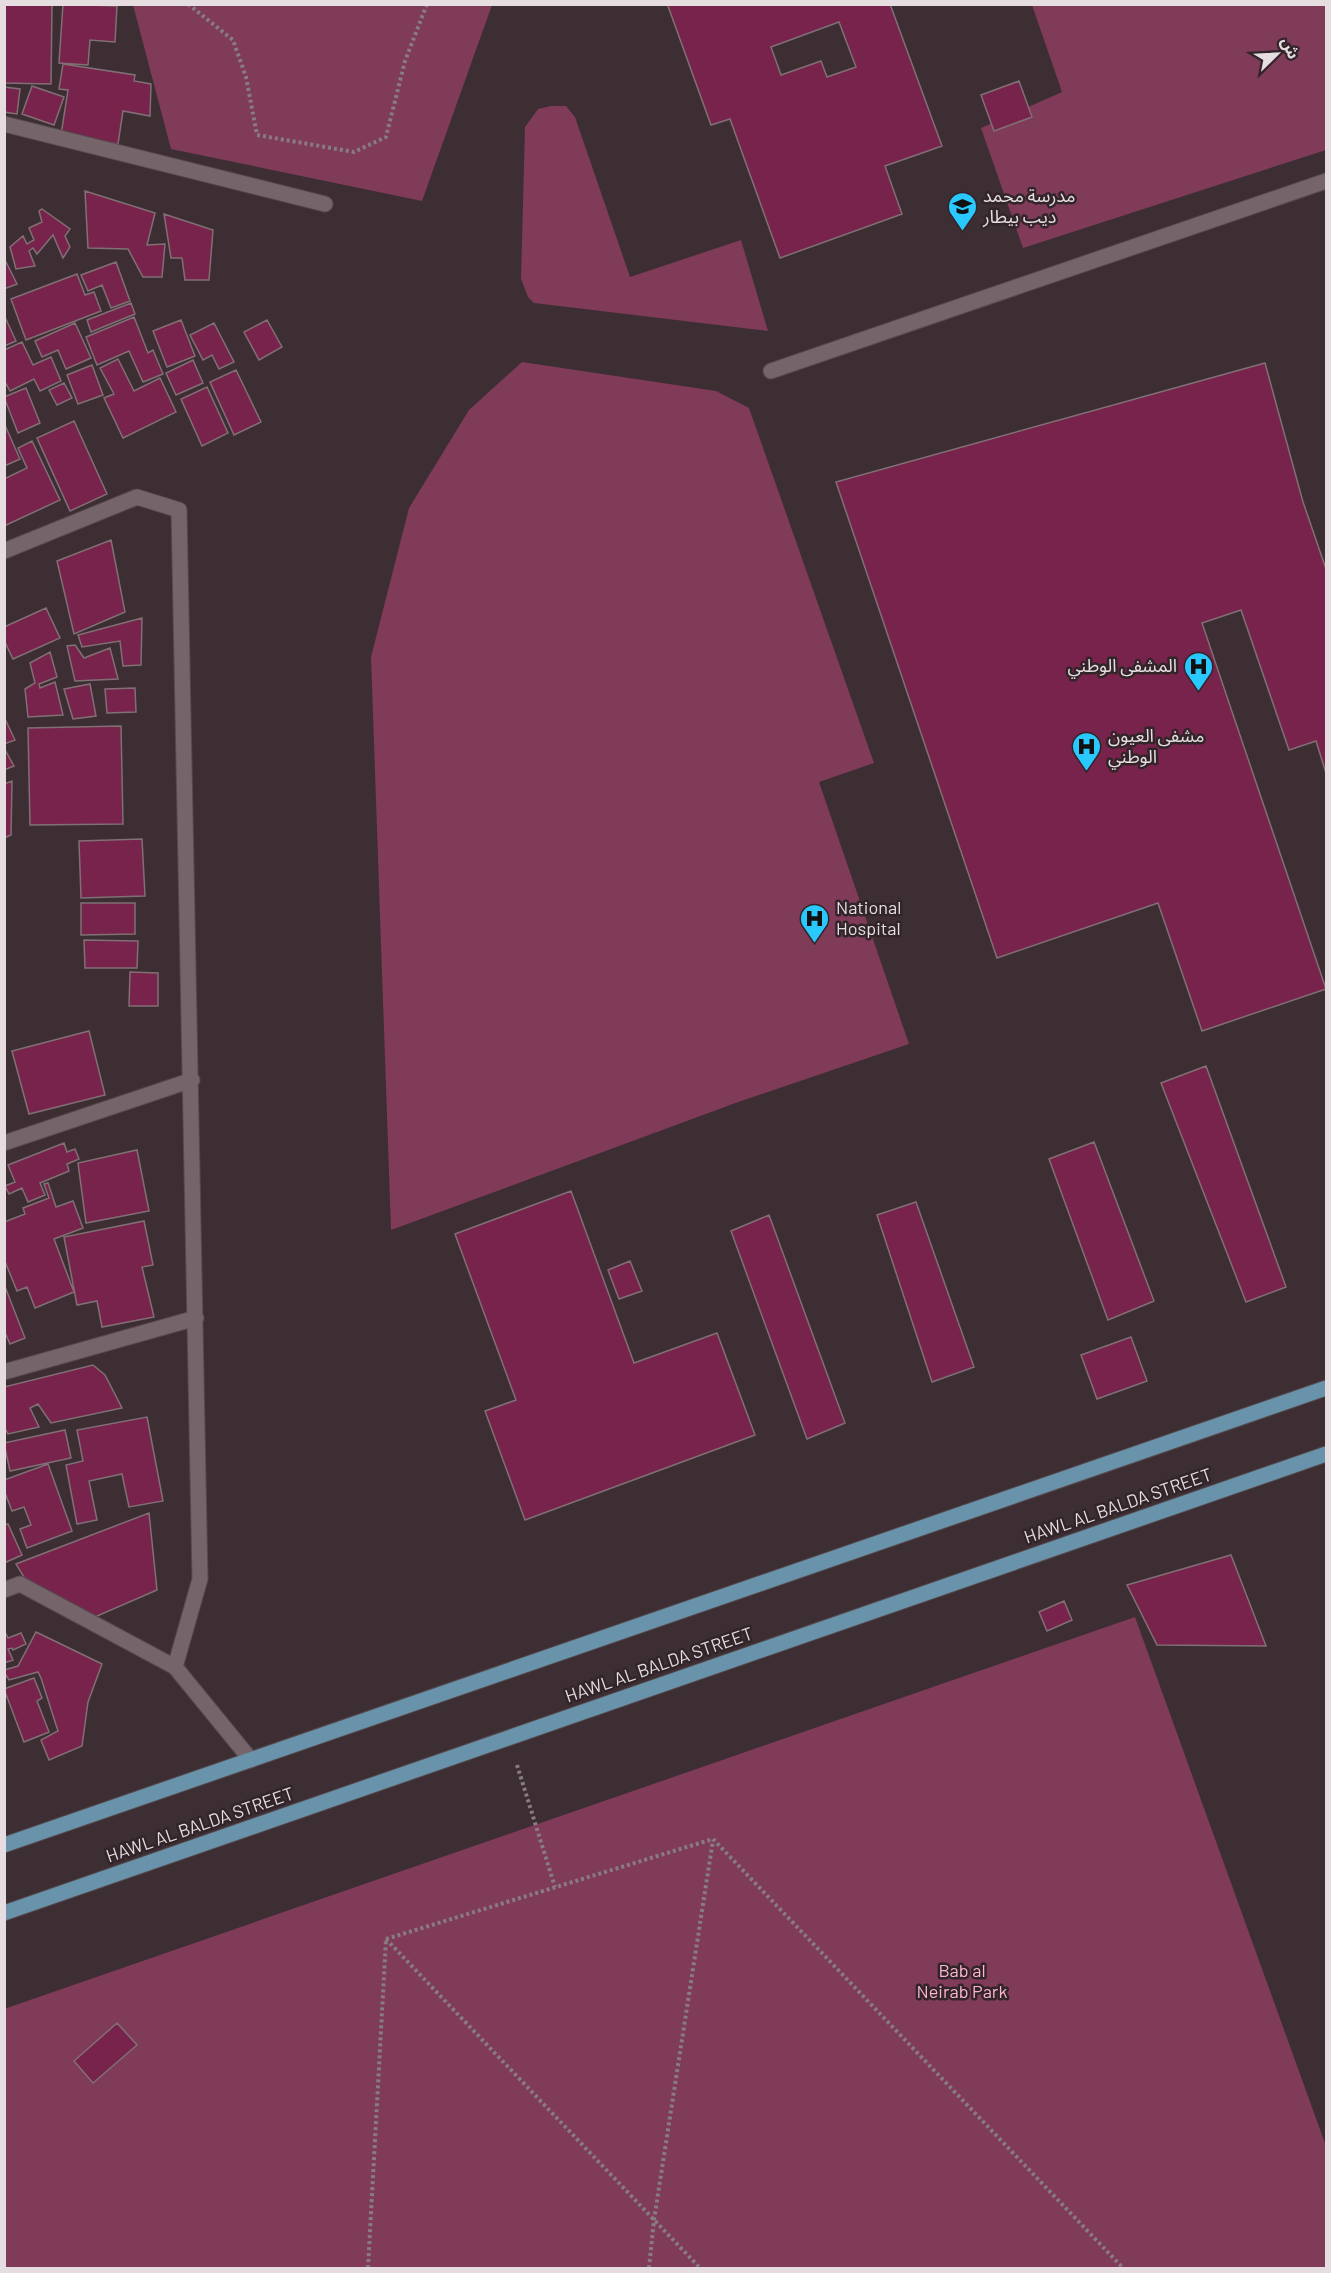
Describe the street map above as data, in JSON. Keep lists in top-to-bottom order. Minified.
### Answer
{"streets":{"main road":["HAWL AL BALDA STREET"]},"parks":["Bab al Neirab Park"],"places":{"school or university":["مدرسة محمد ديب بيطار"],"hospital":["المشفى الوطني","مشفى العيون الوطني","National Hospital"]},"north":"top right"}
